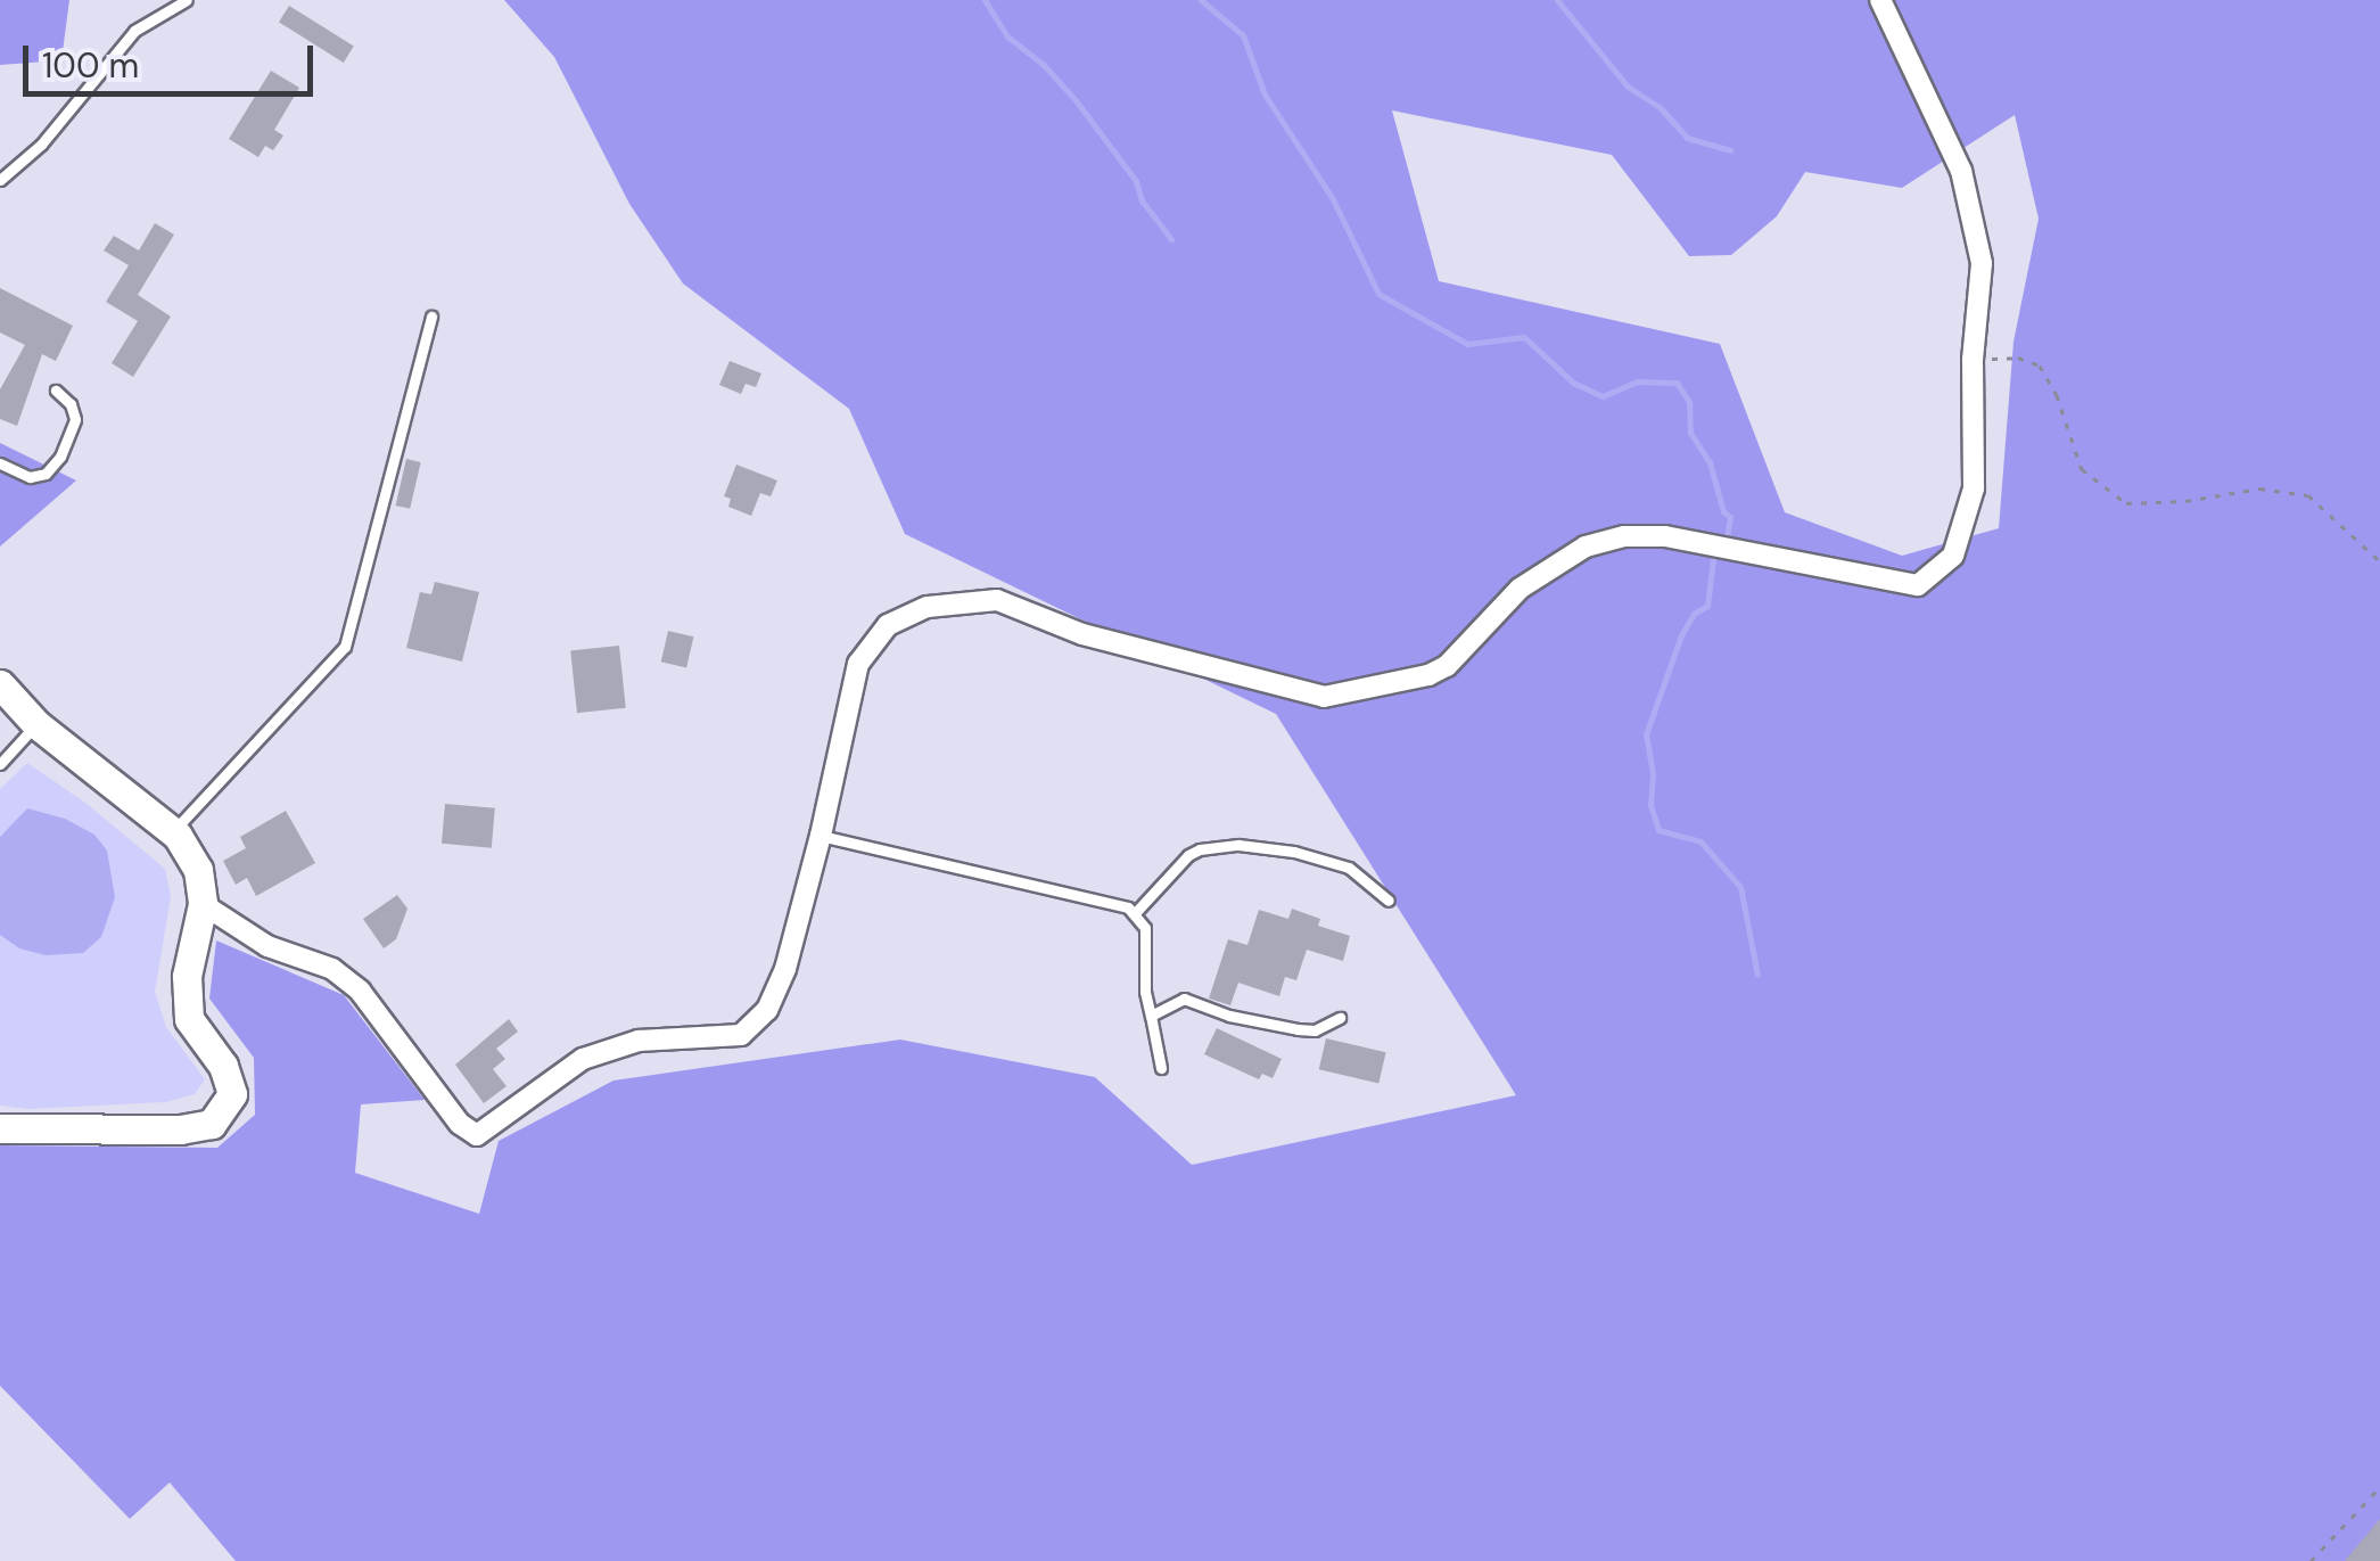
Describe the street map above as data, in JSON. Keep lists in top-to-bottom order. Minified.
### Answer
{"scale_bar":"100 m"}
